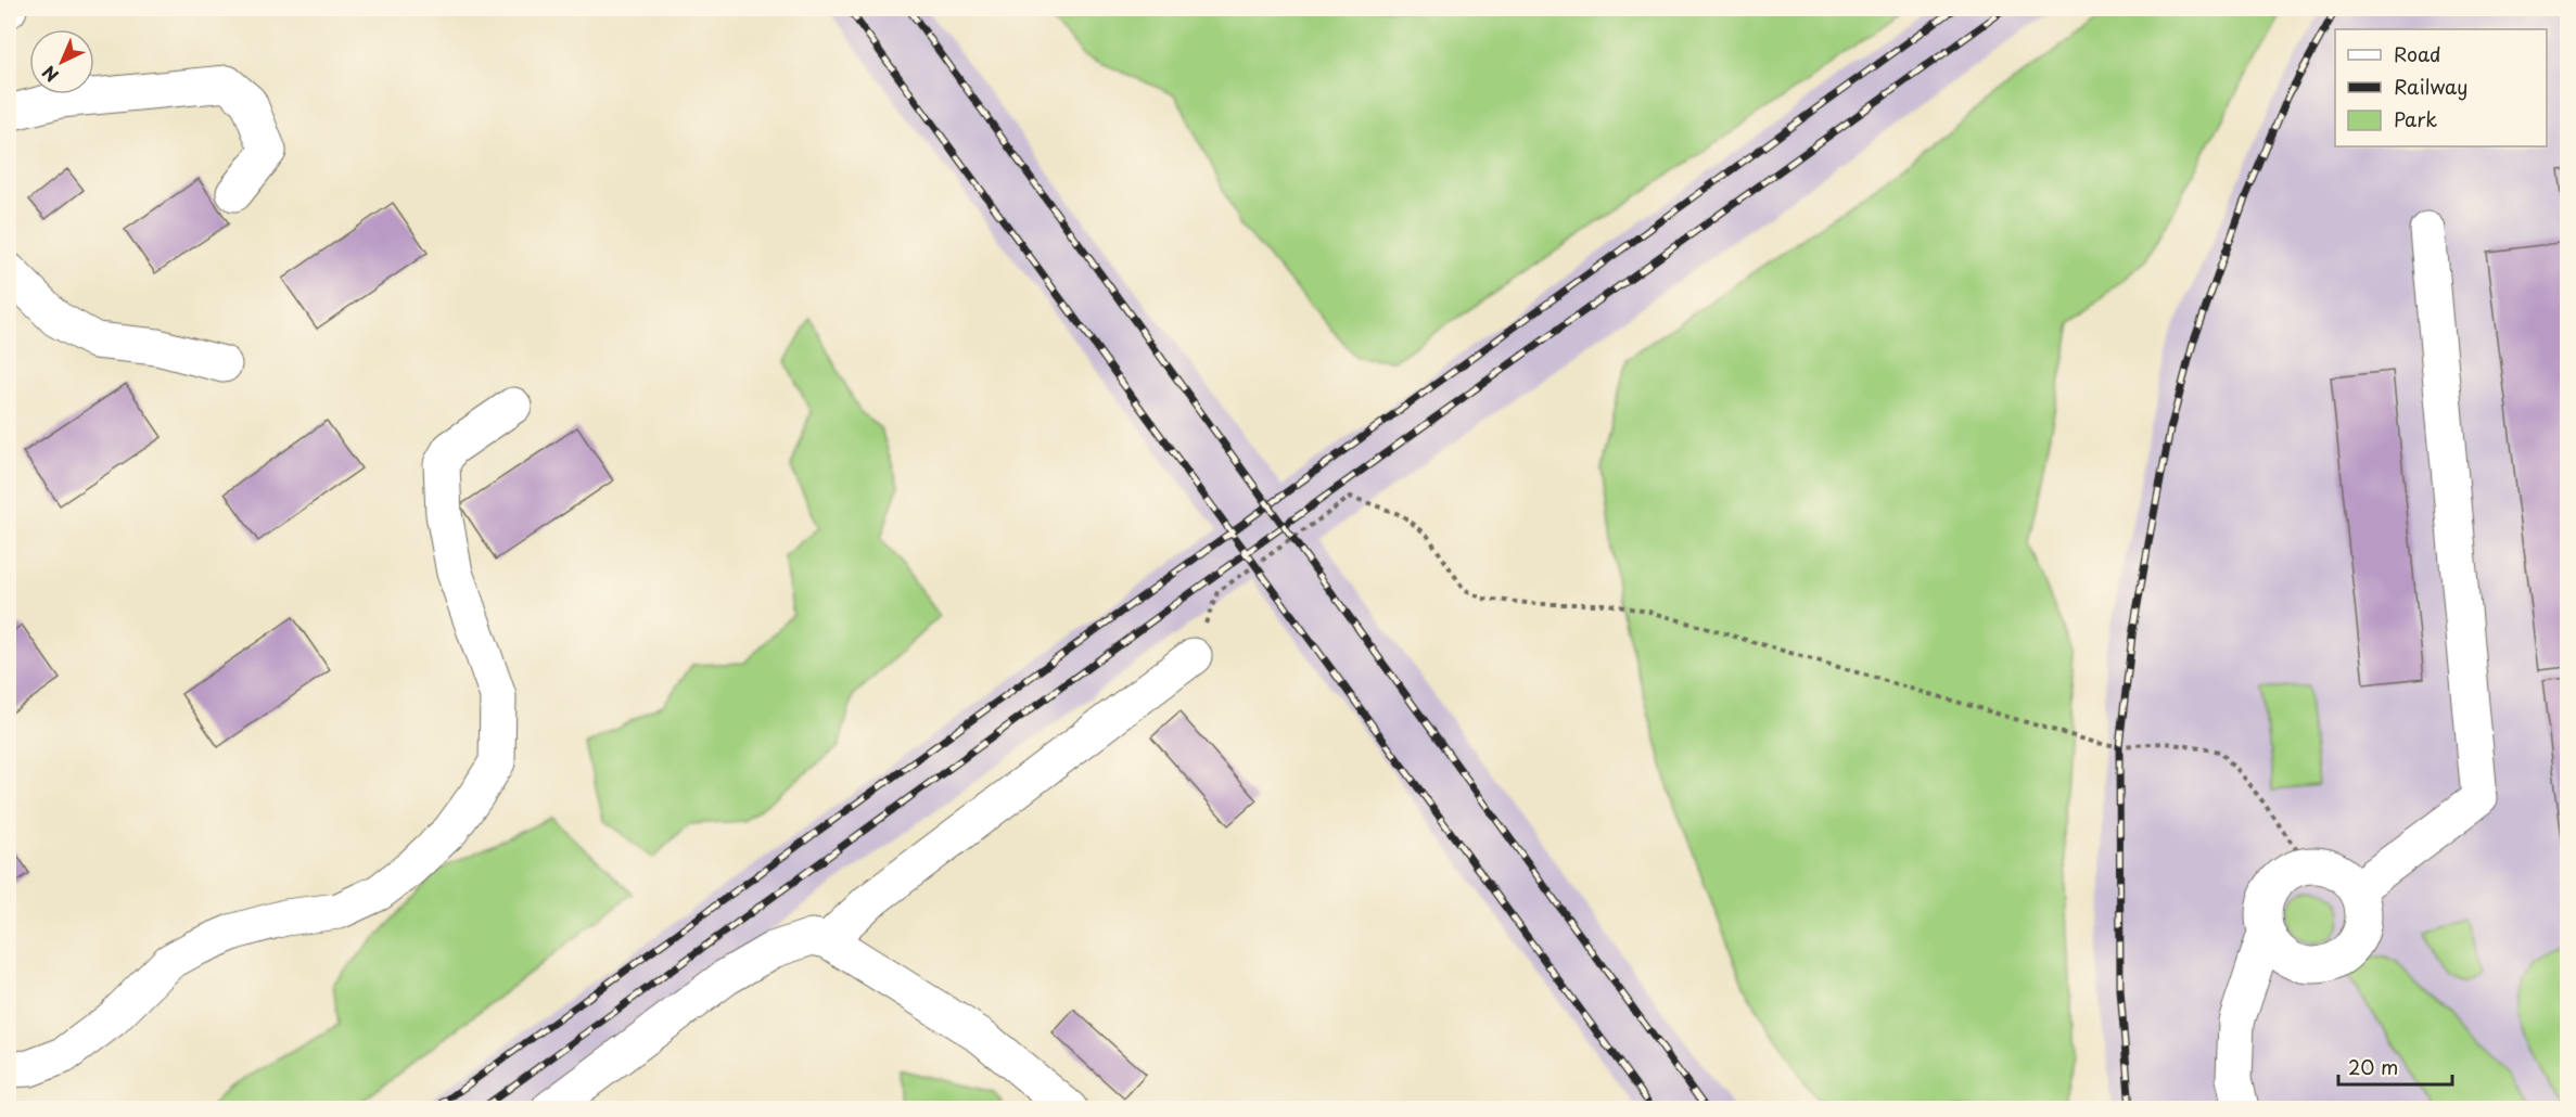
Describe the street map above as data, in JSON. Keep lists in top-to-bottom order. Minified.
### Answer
{"legend":["Road","Railway","Park"],"scale_bar":"20 m","north":"bottom left"}
